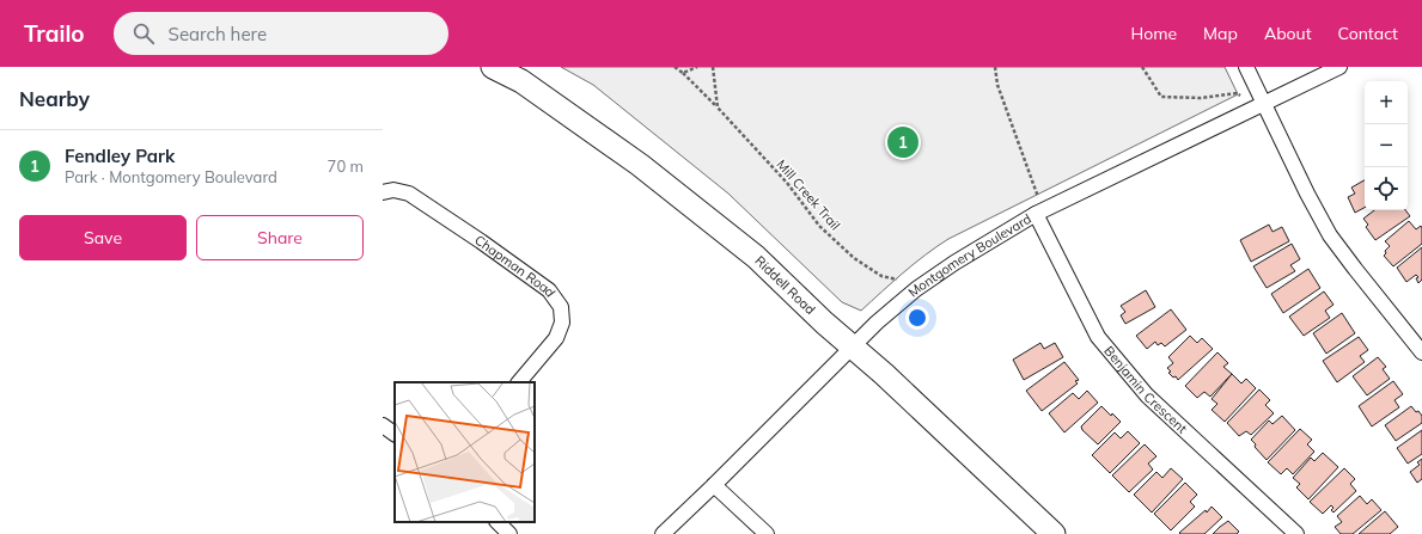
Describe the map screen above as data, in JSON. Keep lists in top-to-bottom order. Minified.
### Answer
{"streets":{"main road":["Riddell Road"],"street":["Montgomery Boulevard","Chapman Road","Benjamin Crescent"],"path":["Mill Creek Trail"]},"crossings":[["Montgomery Boulevard","Riddell Road"],["Montgomery Boulevard","Benjamin Crescent"]],"page":{"header":"Trailo","search":"Search here","nav":["Home","Map","About","Contact"],"heading":"Nearby","map_buttons":["+","−"],"pins":"1","list":[{"mark":"1","name":"Fendley Park","note":"Park · Montgomery Boulevard","value":"70 m"}],"buttons":["Save","Share"]}}
